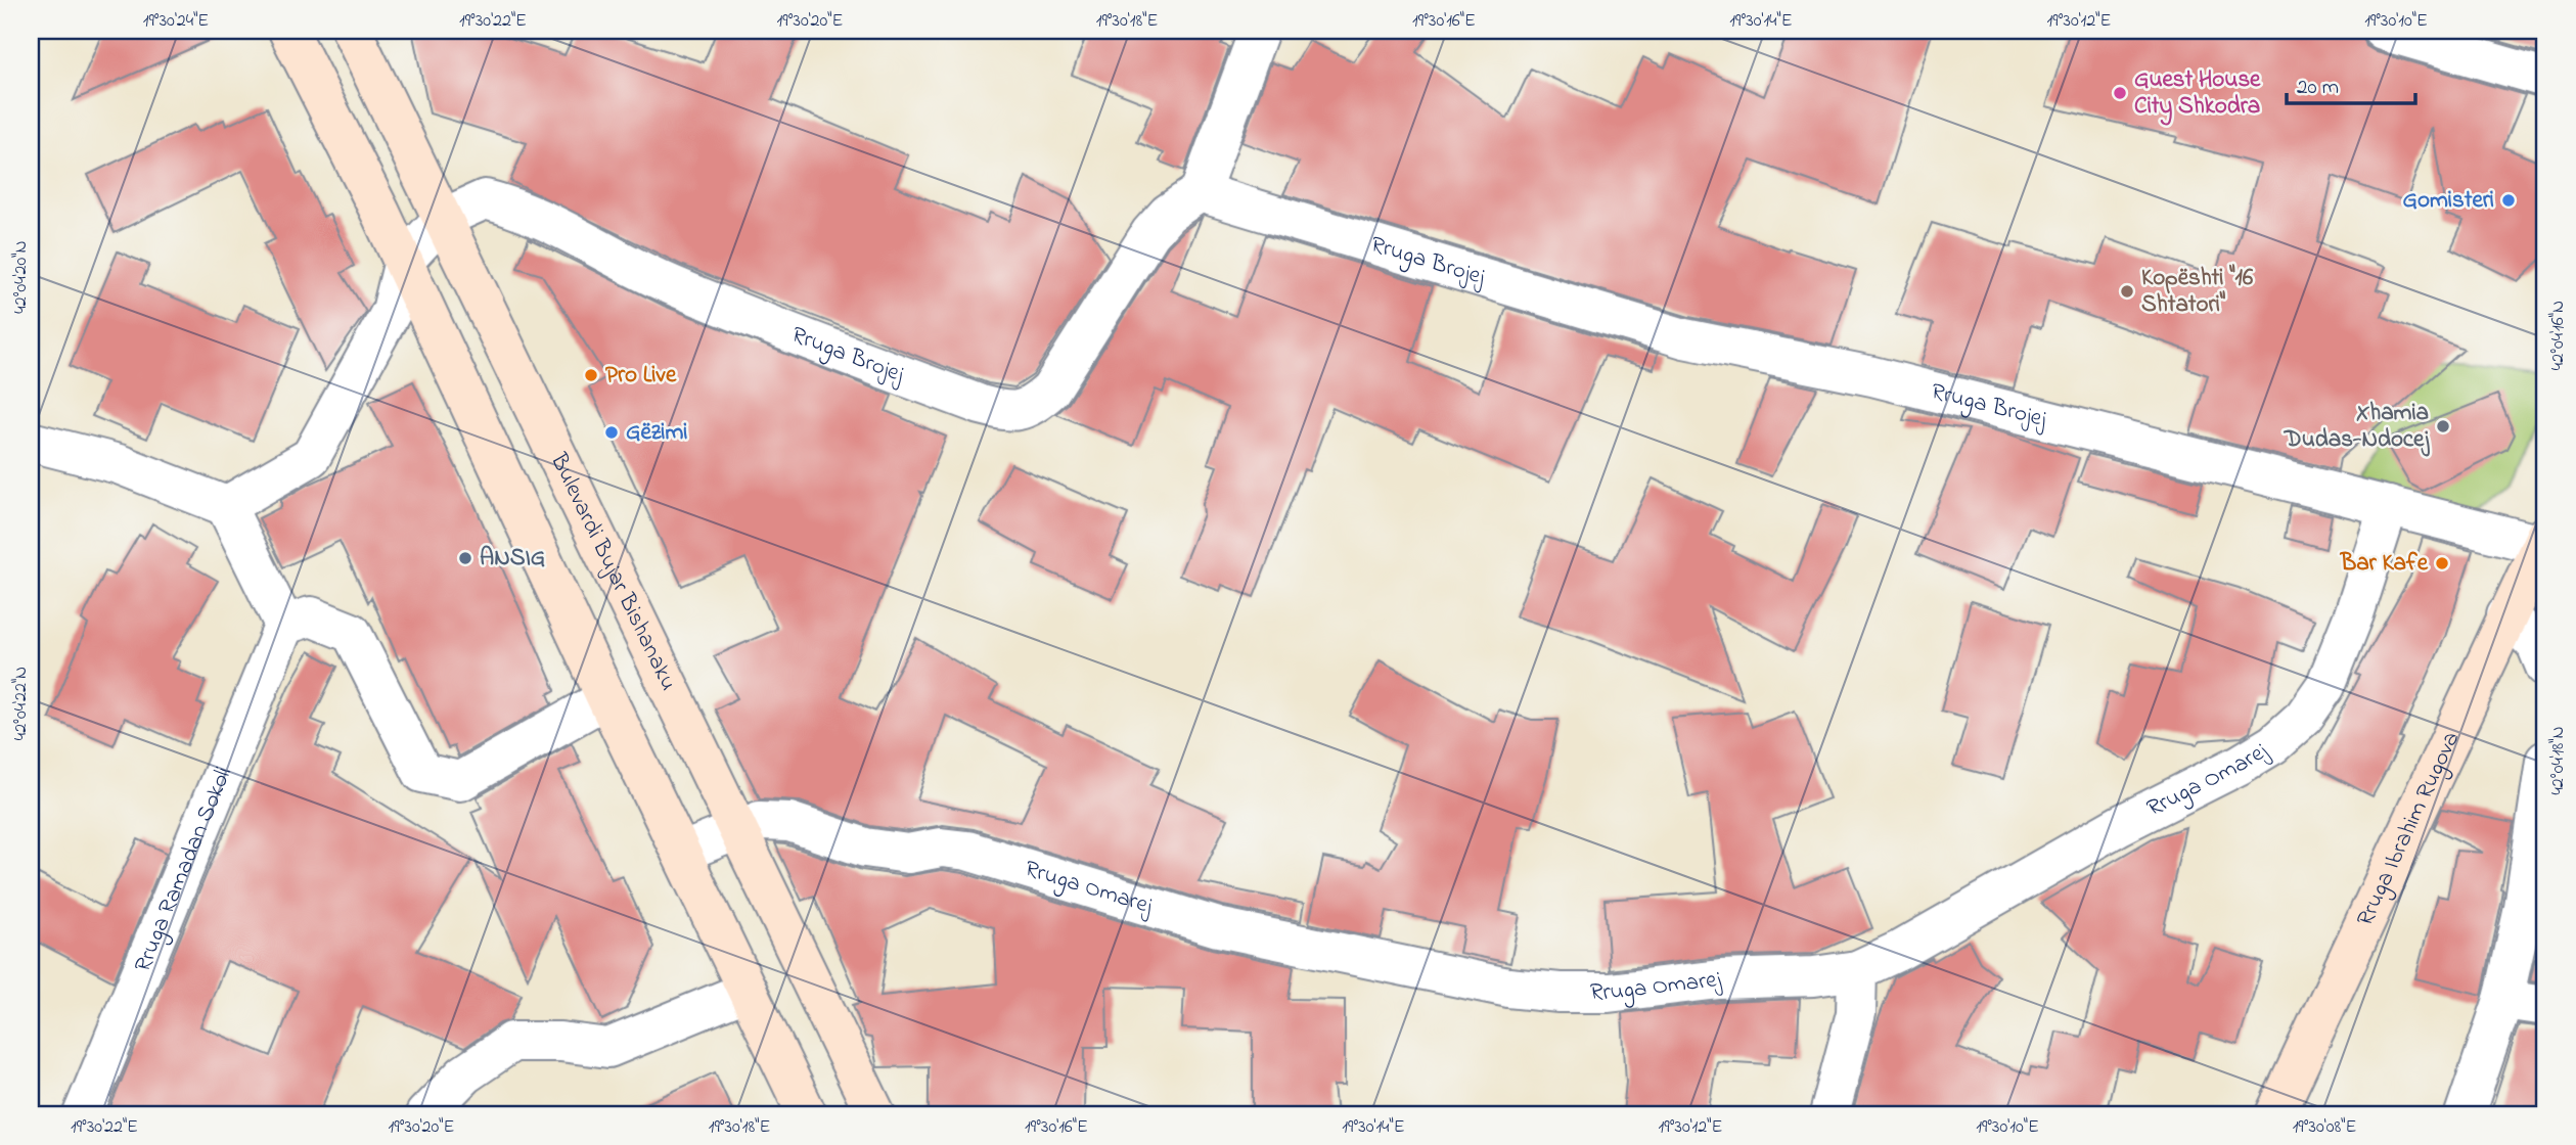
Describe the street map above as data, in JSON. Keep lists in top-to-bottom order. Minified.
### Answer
{"streets":{"main road":["Bulevardi Bujar Bishanaku","Rruga Ibrahim Rugova"],"street":["Rruga Brojej","Rruga Omarej","Rruga Ramadan Sokoli"]},"crossings":[["Rruga Brojej","Bulevardi Bujar Bishanaku"],["Rruga Brojej","Rruga Omarej"],["Rruga Brojej","Rruga Ibrahim Rugova"],["Bulevardi Bujar Bishanaku","Rruga Omarej"]],"places":["Guest House City Shkodra","Gomisteri","Kopështi \"16 Shtatori\"","Pro Live","Xhamia Dudas-Ndocej","Gëzimi","ANSIG","Bar Kafe"],"scale_bar":"20 m","coordinates":["19°30'24\"E","19°30'22\"E","19°30'20\"E","19°30'18\"E","19°30'16\"E","19°30'14\"E","19°30'12\"E","19°30'10\"E","42°04'20\"N","42°04'16\"N","42°04'22\"N","42°04'18\"N","19°30'08\"E"]}
